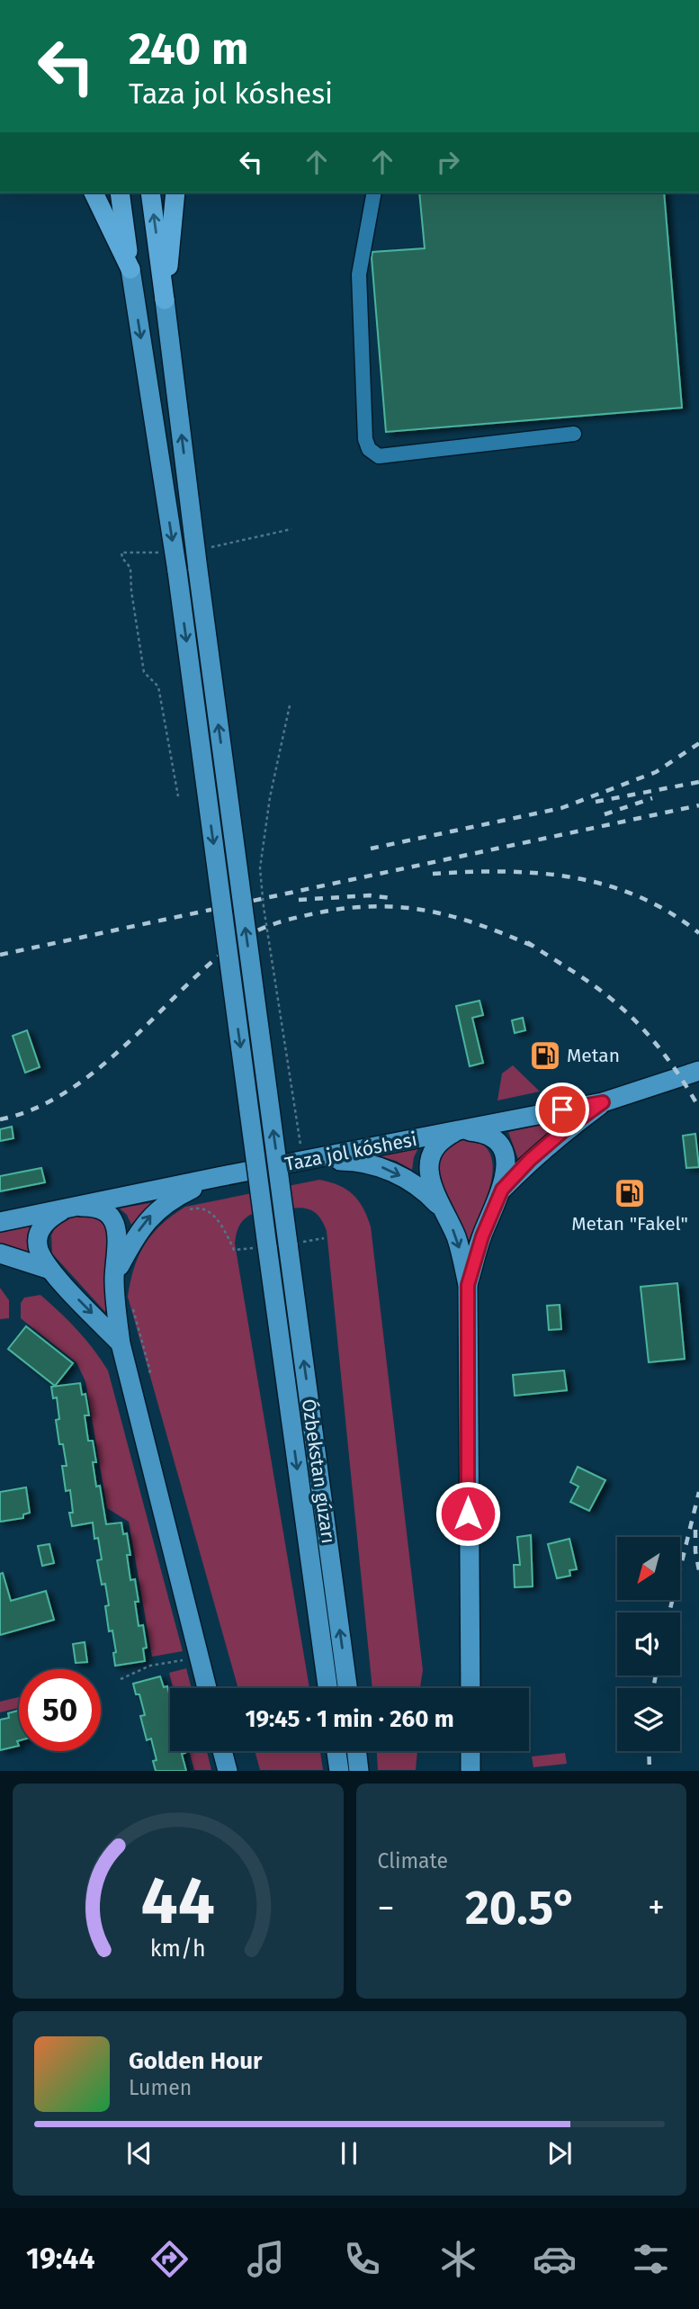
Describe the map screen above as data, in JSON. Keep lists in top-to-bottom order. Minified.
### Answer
{"streets":{"main road":["Taza jol kóshesi","Ózbekstan gúzarı"]},"places":{"fuel station":["Metan","Metan \"Fakel\""]},"north":"bottom left","page":{"turn":["240 m","Taza jol kóshesi"],"limit":"50","trip":"19:45 · 1 min · 260 m","tile":"Climate","heat":["−","20.5°","+"],"song":["Golden Hour","Lumen"],"tabs":"19:44","gauge":["44","km/h"]}}
